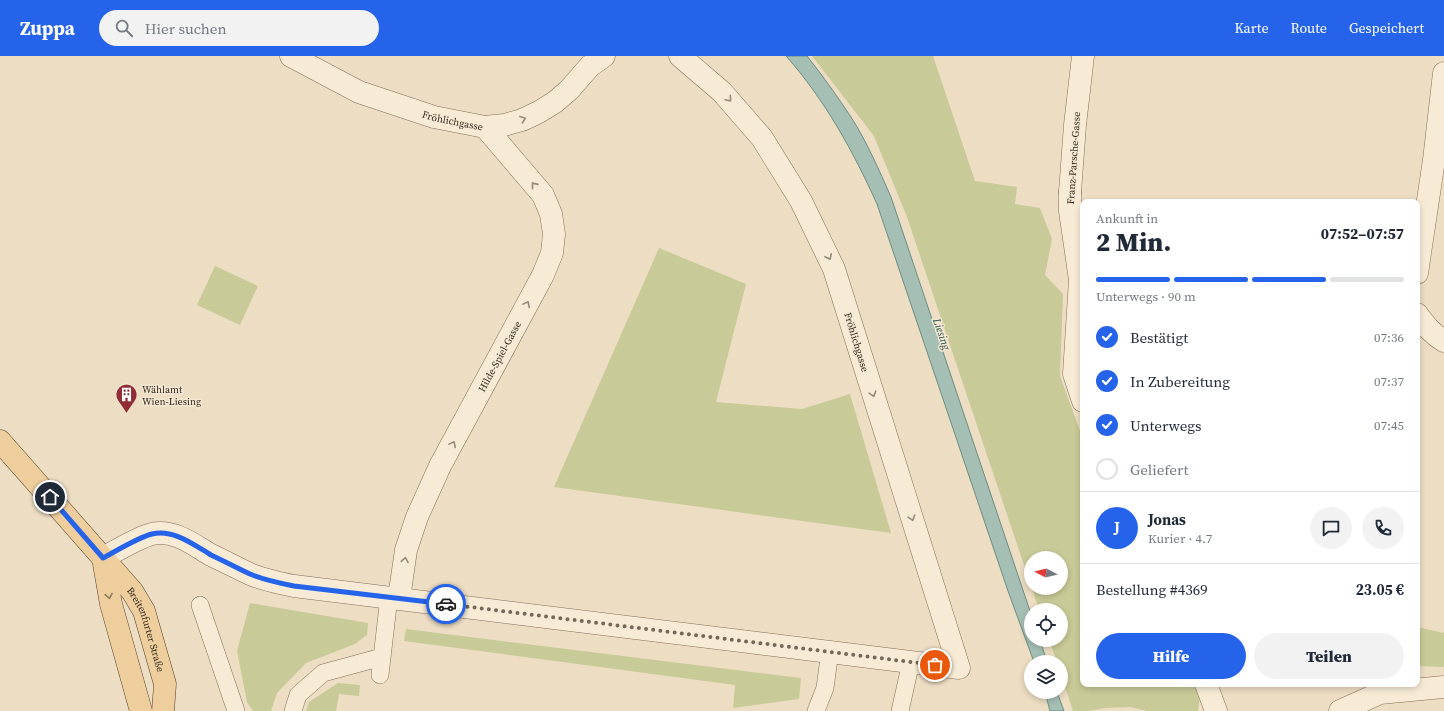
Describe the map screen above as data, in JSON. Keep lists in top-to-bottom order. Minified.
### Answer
{"streets":{"main road":["Breitenfurter Straße"],"street":["Fröhlichgasse","Franz-Parsche-Gasse","Hilde-Spiel-Gasse"]},"crossings":[["Fröhlichgasse","Hilde-Spiel-Gasse"]],"one_way":["Hilde-Spiel-Gasse"],"water":["Liesing"],"places":{"building":["Wählamt Wien-Liesing"]},"north":"left","page":{"header":"Zuppa","search":"Hier suchen","nav":["Karte","Route","Gespeichert"],"heading":["2 Min.","Ankunft in","07:52–07:57"],"panel":["Jonas","Kurier · 4.7","Bestellung #4369","23.05 €"],"bar":"Unterwegs · 90 m","list":[["Bestätigt","07:36"],["In Zubereitung","07:37"],["Unterwegs","07:45"],"Geliefert"],"round":"J","buttons":["Hilfe","Teilen"]}}
